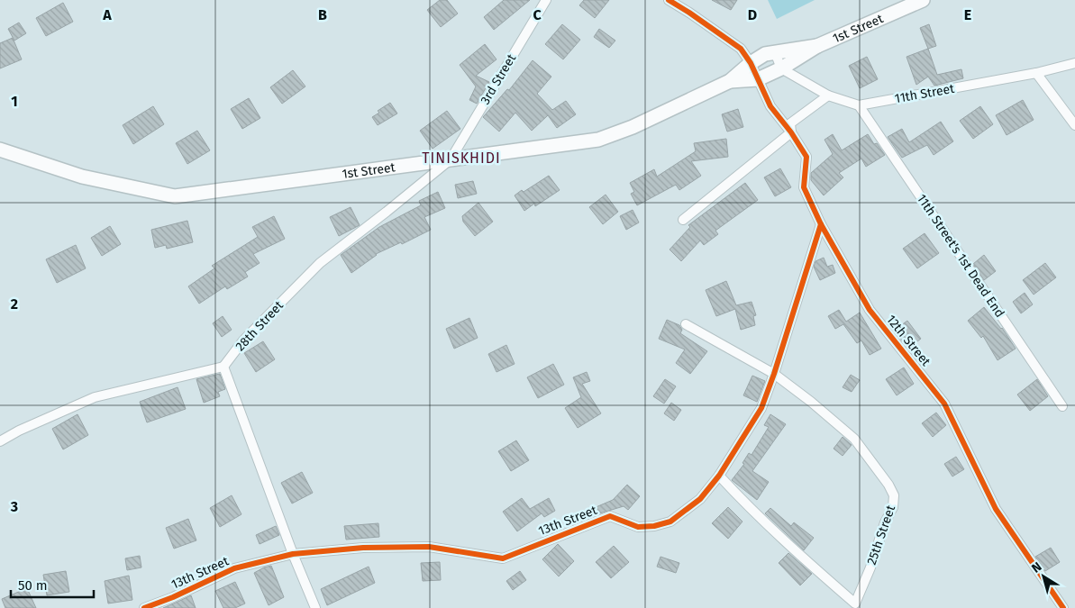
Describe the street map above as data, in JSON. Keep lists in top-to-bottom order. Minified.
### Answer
{"streets":{"main road":["1st Street"],"street":["3rd Street","11th Street","11th Street's 1st Dead End","28th Street","12th Street","13th Street","25th Street"]},"crossings":[["1st Street","3rd Street"],["1st Street","11th Street"],["1st Street","28th Street"],["1st Street","12th Street"],["3rd Street","28th Street"],["11th Street","11th Street's 1st Dead End"],["12th Street","13th Street"],["13th Street","25th Street"]],"districts":["TINISKHIDI"],"scale_bar":"50 m","north":"top left","grid":{"columns":["A","B","C","D","E"],"rows":["1","2","3"]}}
